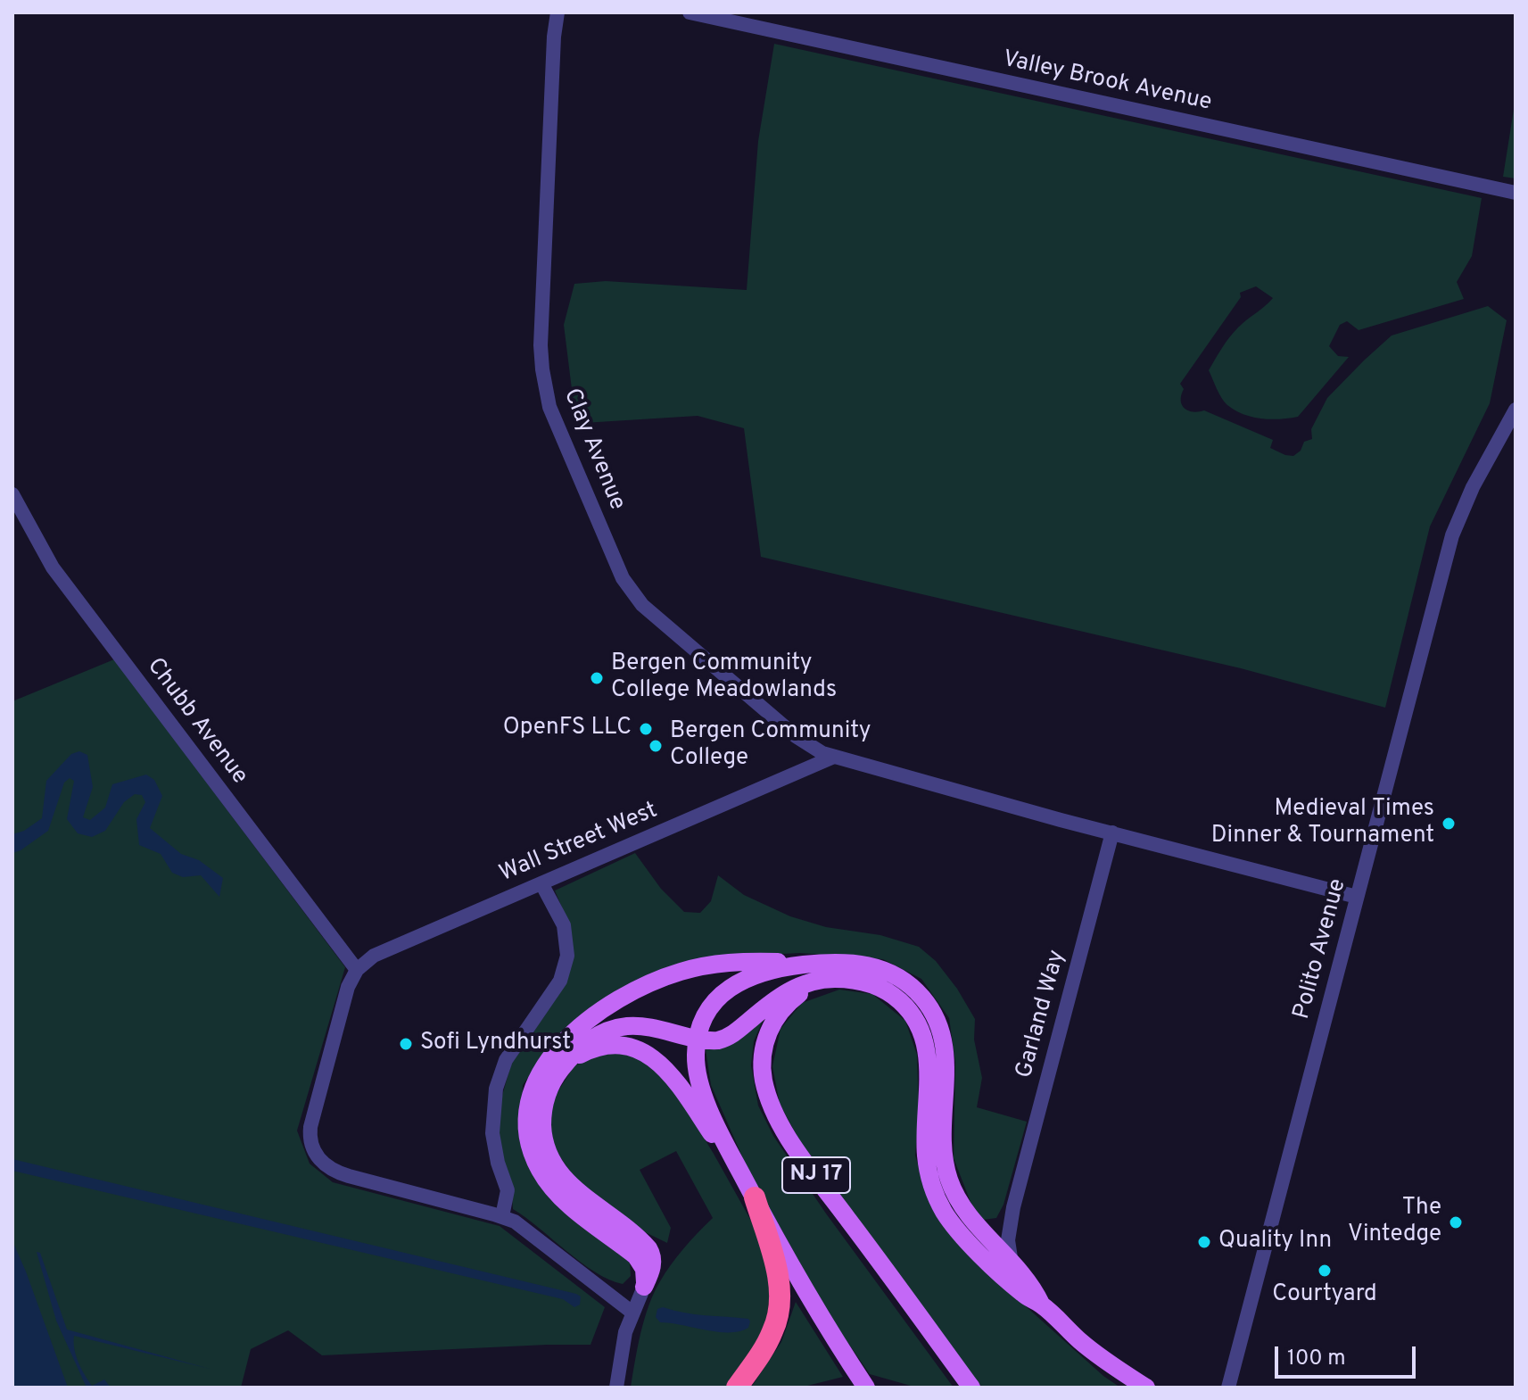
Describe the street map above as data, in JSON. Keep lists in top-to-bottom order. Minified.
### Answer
{"streets":{"main road":["NJ 17"],"street":["Valley Brook Avenue","Clay Avenue","Chubb Avenue","Wall Street West","Polito Avenue","Garland Way"]},"crossings":[["Clay Avenue","Wall Street West"],["Chubb Avenue","Wall Street West"],["Garland Way","NJ 17"]],"places":["Bergen Community College Meadowlands","OpenFS LLC","Bergen Community College","Medieval Times Dinner & Tournament","Sofi Lyndhurst","The Vintedge","Quality Inn","Courtyard"],"scale_bar":"100 m"}
